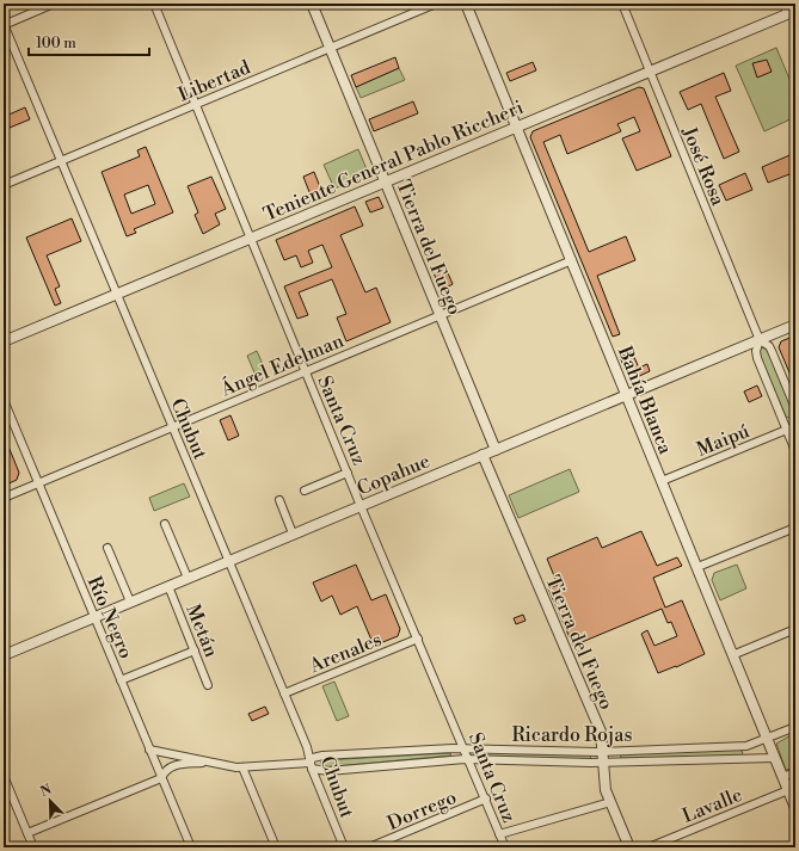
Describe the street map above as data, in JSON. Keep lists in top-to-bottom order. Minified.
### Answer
{"streets":{"street":["Libertad","Teniente General Pablo Riccheri","José Rosa","Tierra del Fuego","Ángel Edelman","Bahía Blanca","Santa Cruz","Chubut","Maipú","Copahue","Río Negro","Metán","Arenales","Ricardo Rojas","Lavalle","Dorrego"]},"crossings":[["Libertad","Tierra del Fuego"],["Libertad","Santa Cruz"],["Libertad","Chubut"],["Teniente General Pablo Riccheri","José Rosa"],["Teniente General Pablo Riccheri","Tierra del Fuego"],["Teniente General Pablo Riccheri","Bahía Blanca"],["Teniente General Pablo Riccheri","Santa Cruz"],["Teniente General Pablo Riccheri","Chubut"],["José Rosa","Maipú"],["José Rosa","Copahue"],["Tierra del Fuego","Ángel Edelman"],["Tierra del Fuego","Copahue"],["Tierra del Fuego","Ricardo Rojas"],["Ángel Edelman","Bahía Blanca"],["Ángel Edelman","Santa Cruz"],["Ángel Edelman","Chubut"],["Ángel Edelman","Río Negro"],["Bahía Blanca","Maipú"],["Bahía Blanca","Copahue"],["Bahía Blanca","Ricardo Rojas"],["Bahía Blanca","Lavalle"],["Santa Cruz","Copahue"],["Santa Cruz","Arenales"],["Santa Cruz","Ricardo Rojas"],["Santa Cruz","Dorrego"],["Chubut","Copahue"],["Chubut","Arenales"],["Chubut","Ricardo Rojas"],["Copahue","Río Negro"],["Copahue","Metán"],["Río Negro","Ricardo Rojas"]],"scale_bar":"100 m","north":"top left"}
